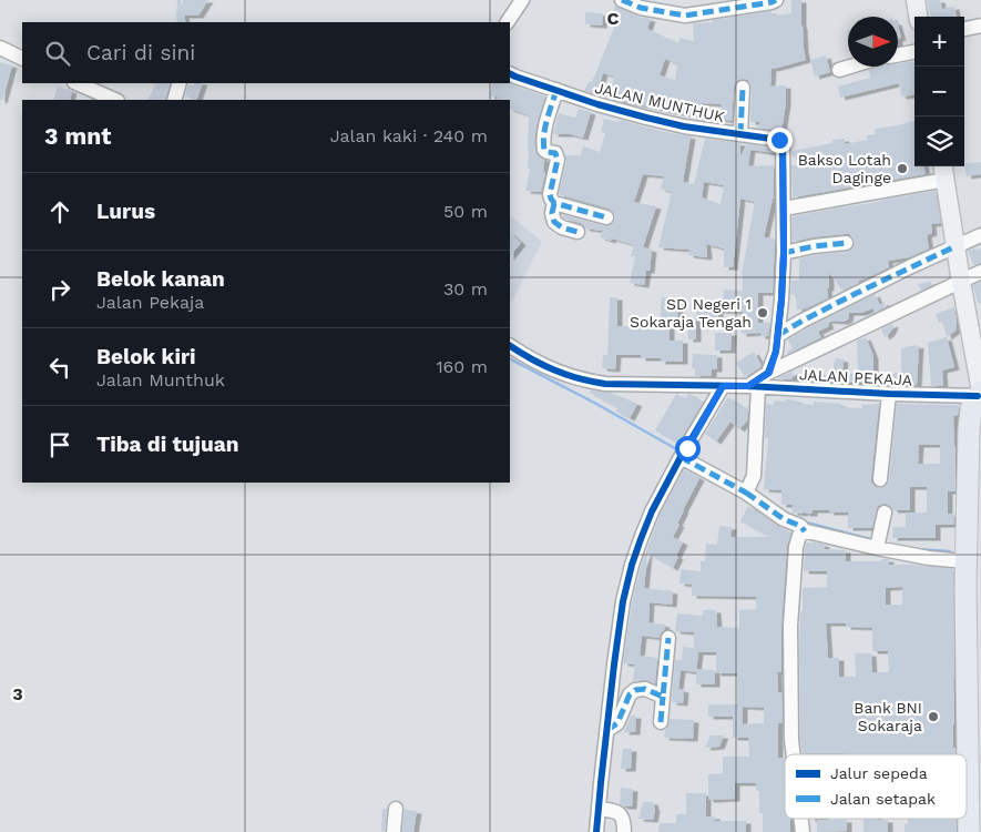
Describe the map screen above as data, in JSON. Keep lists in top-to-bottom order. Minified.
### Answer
{"streets":{"street":["JALAN MUNTHUK","JALAN PEKAJA"]},"places":["Bakso Lotah Daginge","SD Negeri 1 Sokaraja Tengah","Bank BNI Sokaraja"],"legend":["Jalur sepeda","Jalan setapak"],"north":"right","page":{"map_buttons":["+","−"],"search":"Cari di sini","heading":["3 mnt","Jalan kaki · 240 m"],"list":[["Lurus","50 m"],["Belok kanan","Jalan Pekaja","30 m"],["Belok kiri","Jalan Munthuk","160 m"],"Tiba di tujuan"]},"grid":{"columns":["C"],"rows":["3"]}}
